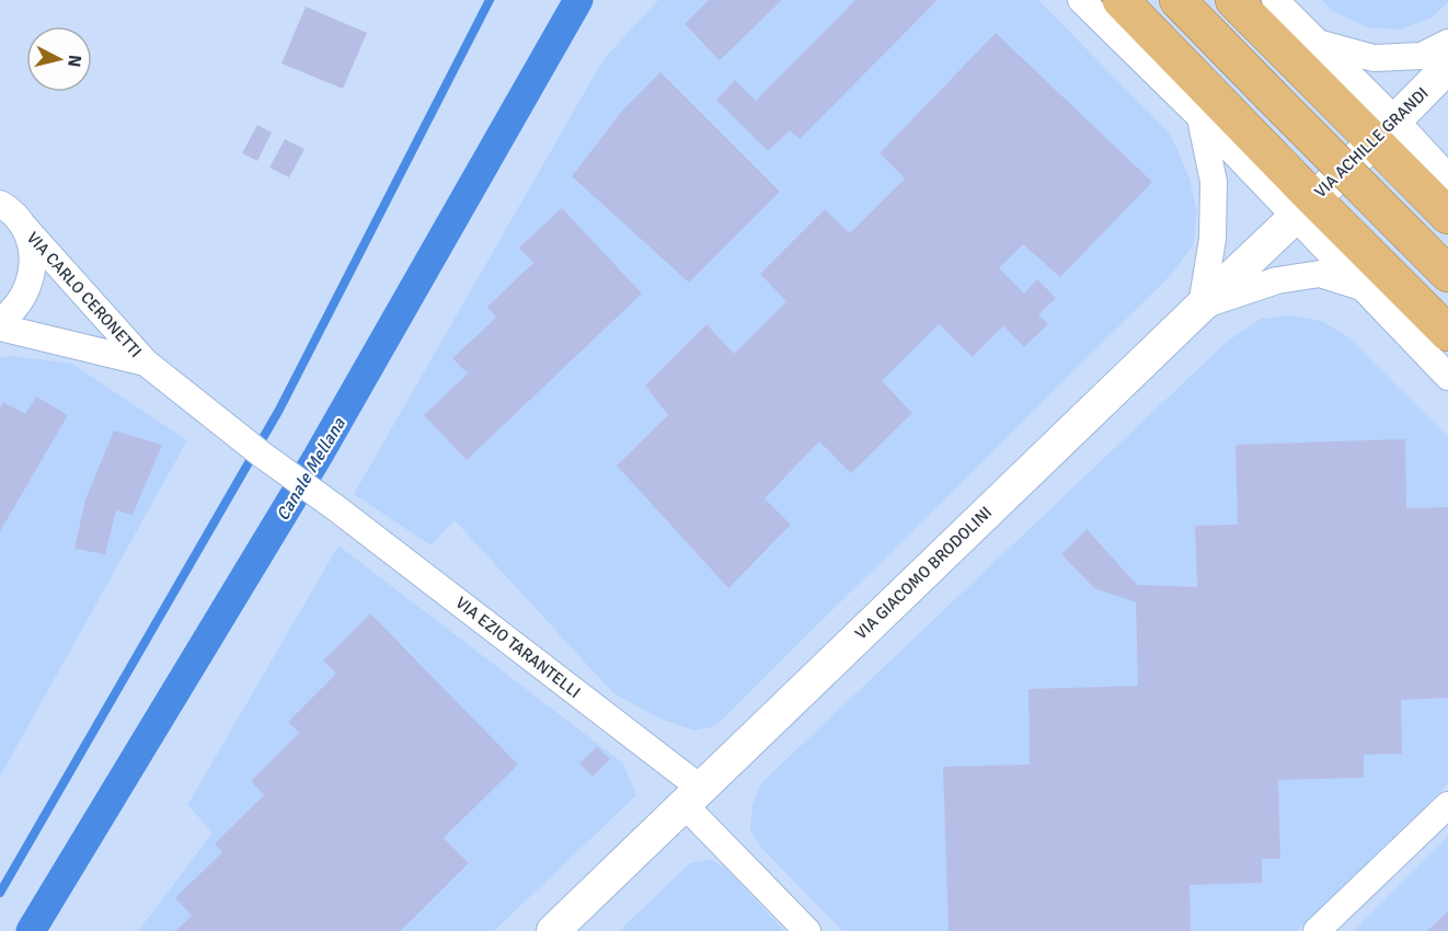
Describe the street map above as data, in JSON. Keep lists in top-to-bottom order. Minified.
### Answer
{"streets":{"street":["VIA ACHILLE GRANDI","VIA CARLO CERONETTI","VIA GIACOMO BRODOLINI","VIA EZIO TARANTELLI"]},"crossings":[["VIA ACHILLE GRANDI","VIA GIACOMO BRODOLINI"],["VIA CARLO CERONETTI","VIA EZIO TARANTELLI"],["VIA GIACOMO BRODOLINI","VIA EZIO TARANTELLI"]],"water":["Canale Mellana"],"north":"right"}
